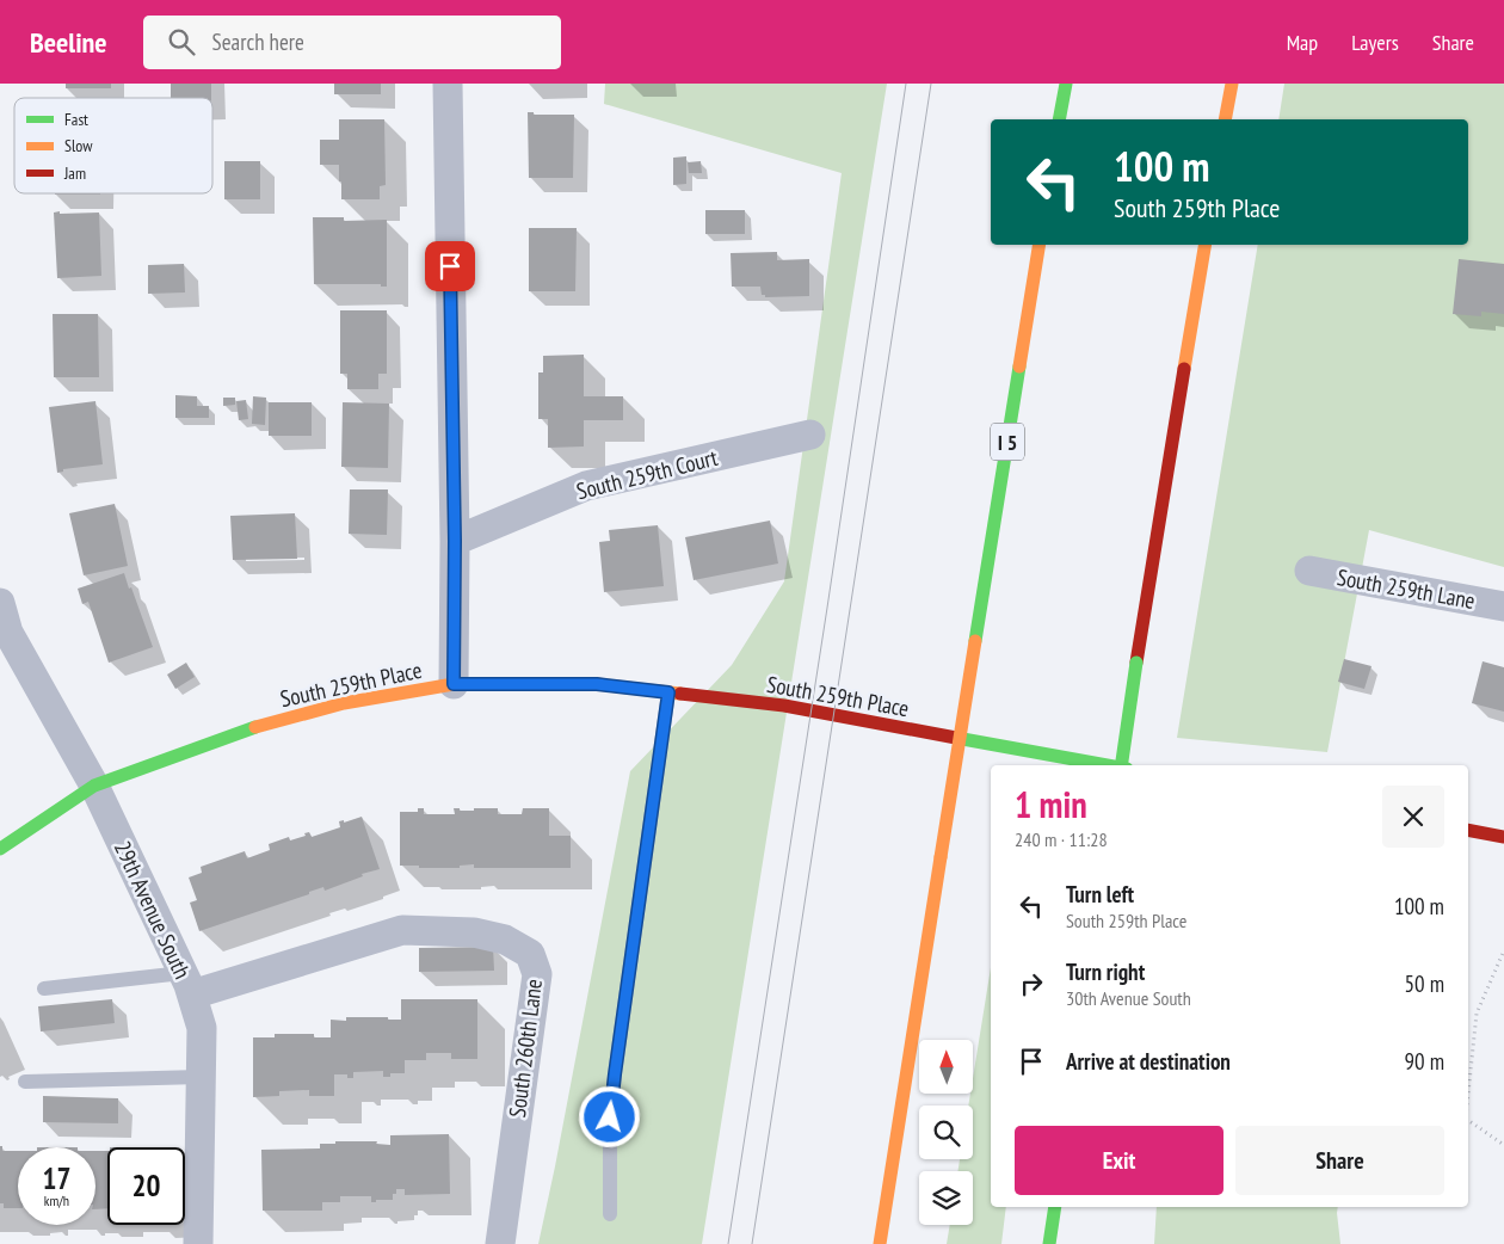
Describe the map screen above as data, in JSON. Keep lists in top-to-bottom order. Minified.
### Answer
{"streets":{"main road":["I 5","South 259th Place"],"street":["South 259th Court","South 259th Lane","29th Avenue South","South 260th Lane"]},"crossings":[["South 259th Place","29th Avenue South"],["29th Avenue South","South 260th Lane"]],"legend":["Fast","Slow","Jam"],"north":"top","page":{"header":"Beeline","search":"Search here","nav":["Map","Layers","Share"],"turn":["100 m","South 259th Place"],"heading":["1 min","240 m · 11:28"],"list":[{"name":"Turn left","note":"South 259th Place","value":"100 m"},{"name":"Turn right","note":"30th Avenue South","value":"50 m"},{"name":"Arrive at destination","value":"90 m"}],"buttons":["Exit","Share"],"speed":"17 km/h","limit":"20"}}
